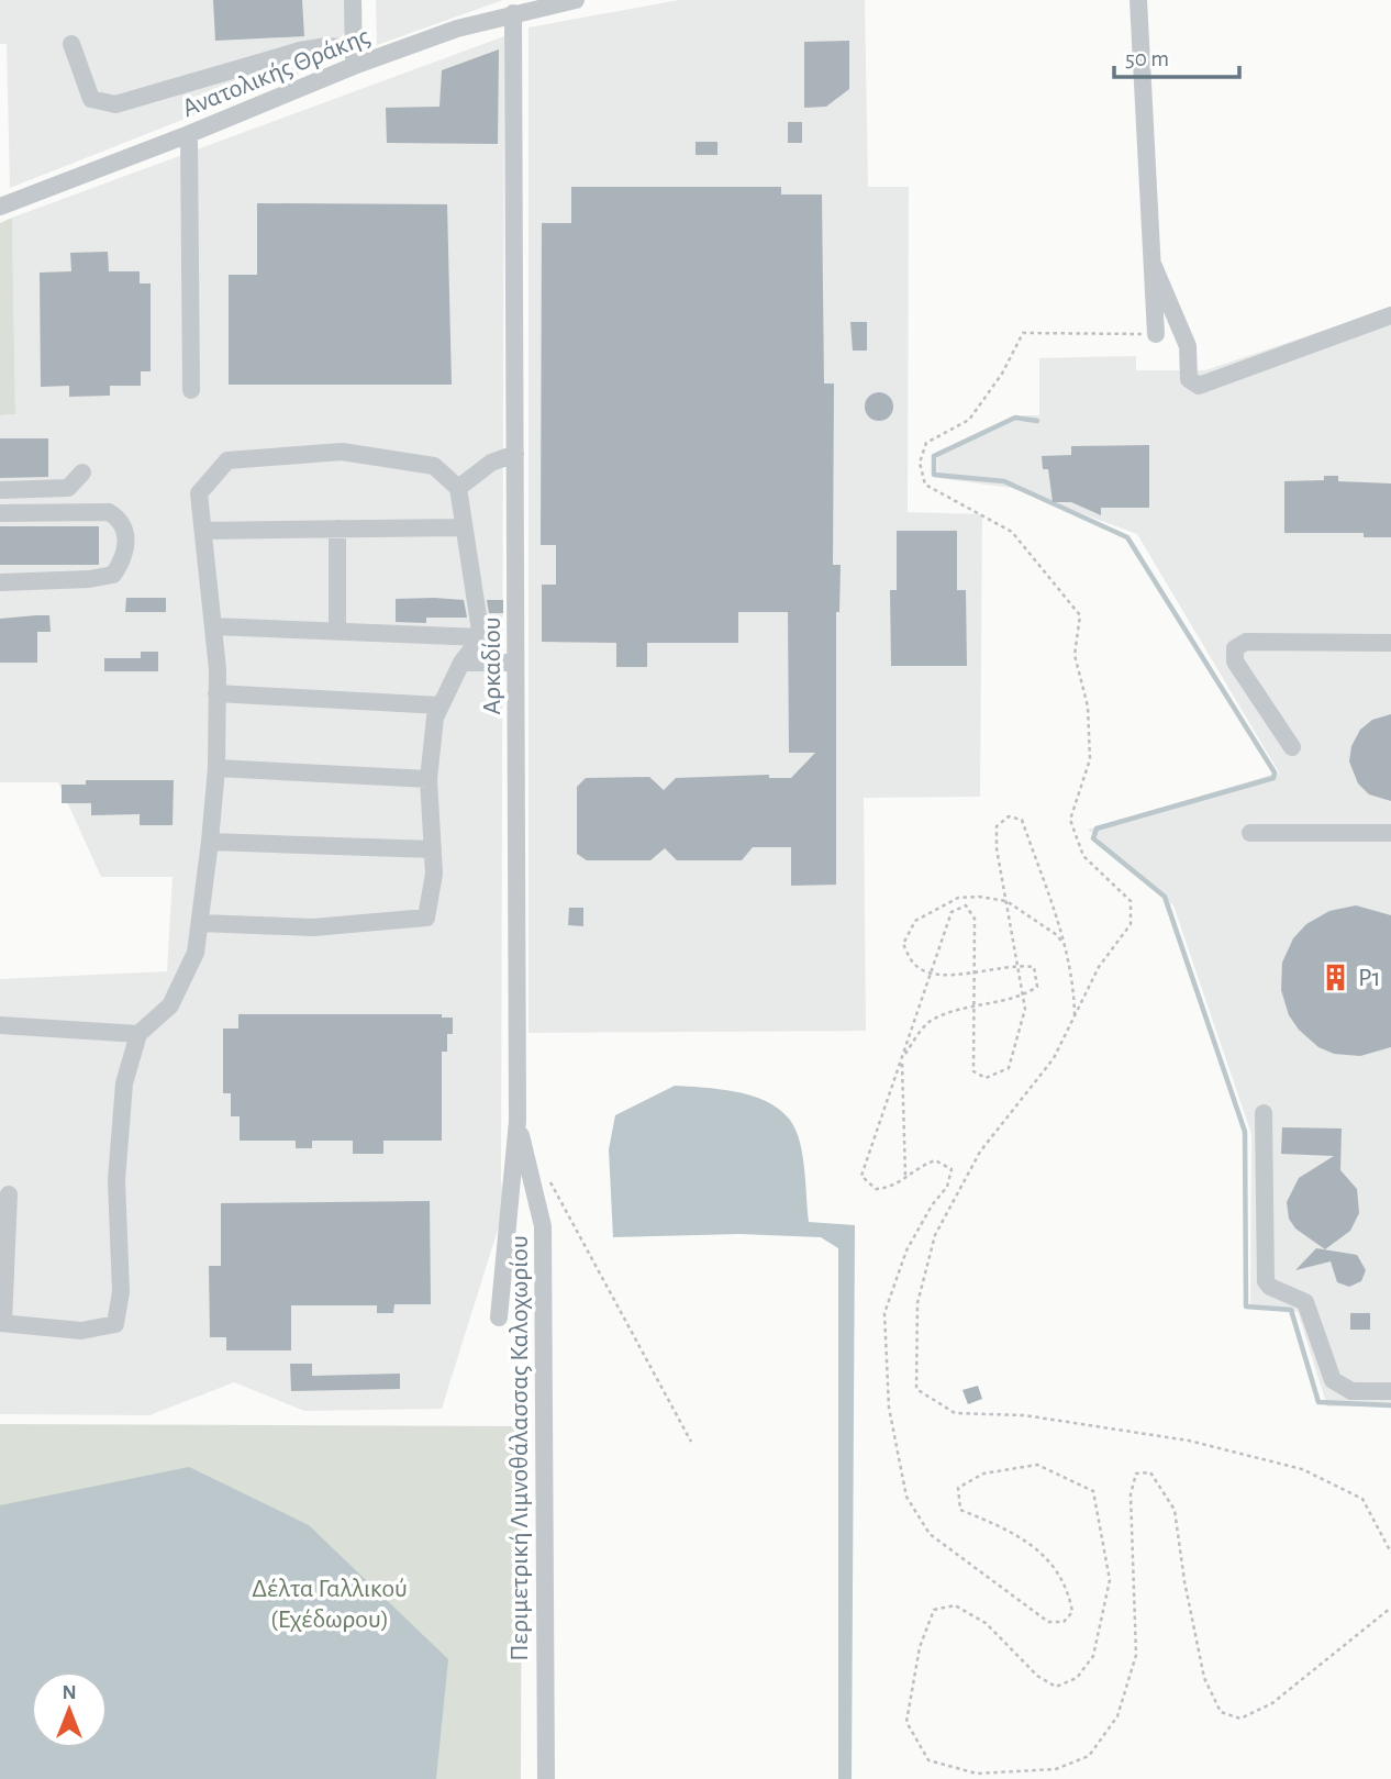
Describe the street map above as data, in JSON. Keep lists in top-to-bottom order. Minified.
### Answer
{"streets":{"street":["Ανατολικής Θράκης","Αρκαδίου","Περιμετρική Λιμνοθάλασσας Καλοχωρίου"]},"crossings":[["Ανατολικής Θράκης","Αρκαδίου"],["Αρκαδίου","Περιμετρική Λιμνοθάλασσας Καλοχωρίου"]],"parks":["Δέλτα Γαλλικού (Εχέδωρου)"],"places":{"building":["P1"]},"scale_bar":"50 m","north":"top"}
